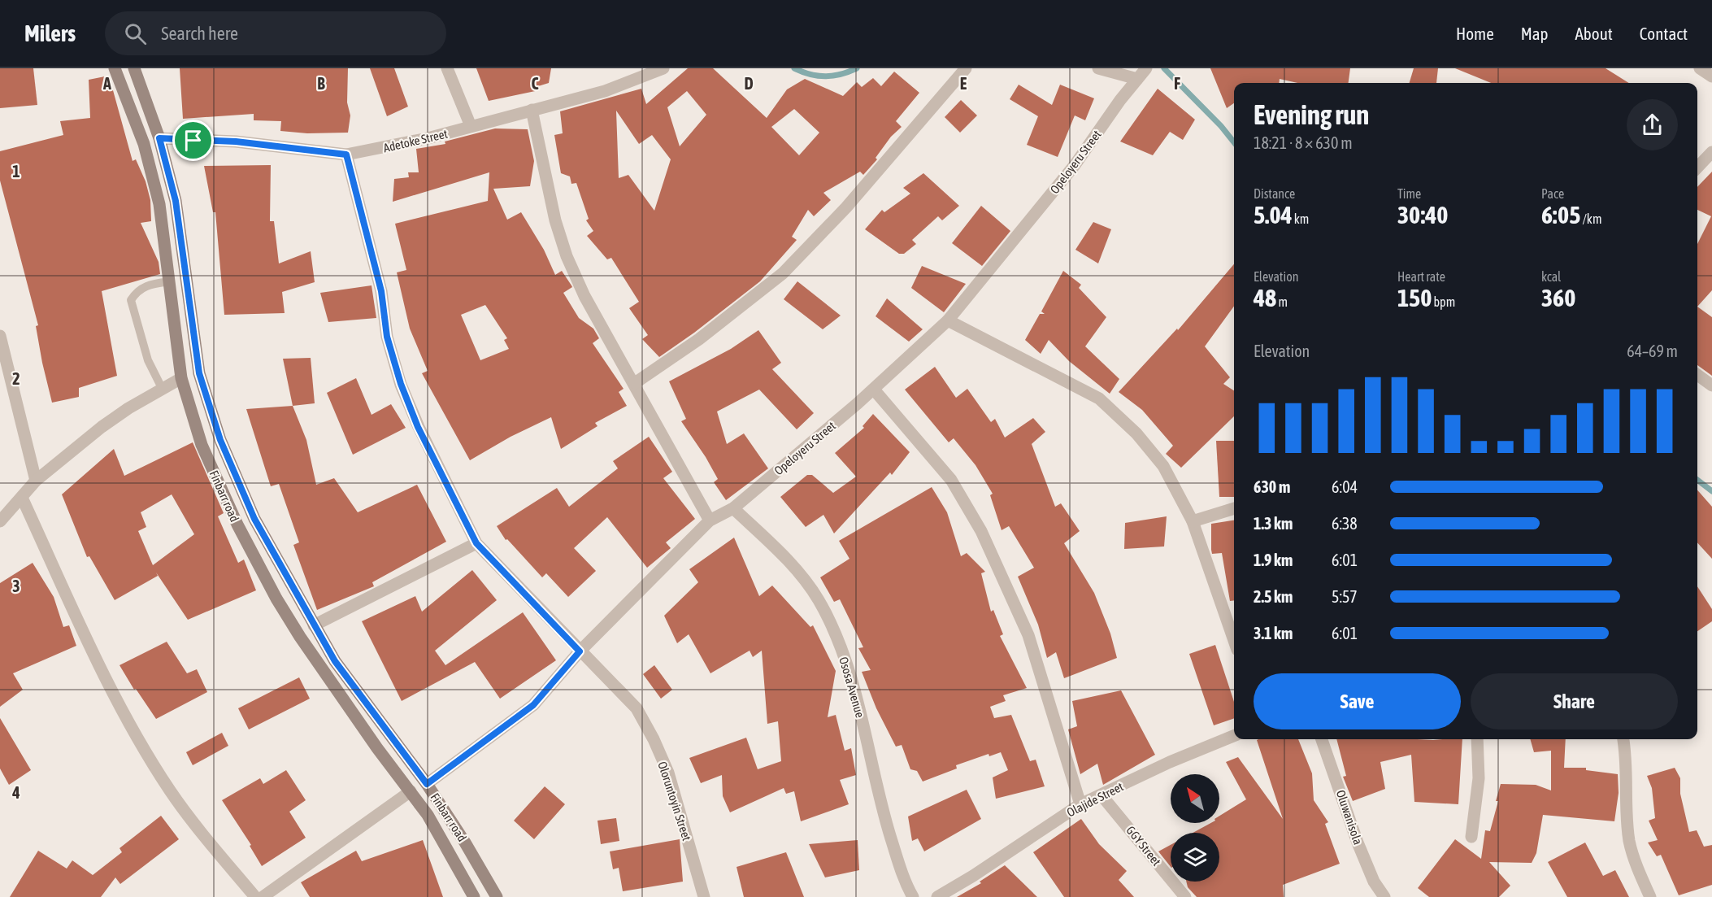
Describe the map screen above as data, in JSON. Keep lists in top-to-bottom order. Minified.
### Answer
{"streets":{"main road":["Finbarr road"],"street":["Adetoke Street","Opeloyeru Street","Ososa Avenue","Olajide Street","Oloruntoyin Street","Oluwanisola","GGY Street"]},"crossings":[["Adetoke Street","Finbarr road"],["Adetoke Street","Oloruntoyin Street"],["Opeloyeru Street","Finbarr road"],["Opeloyeru Street","Ososa Avenue"],["Opeloyeru Street","Oloruntoyin Street"],["Olajide Street","GGY Street"]],"north":"top left","page":{"header":"Milers","search":"Search here","nav":["Home","Map","About","Contact"],"heading":["Evening run","18:21 · 8 × 630 m"],"stats":[["Distance","5.04 km"],["Time","30:40"],["Pace","6:05 /km"],["Elevation","48 m"],["Heart rate","150 bpm"],["kcal","360"]],"chart":["Elevation","64–69 m"],"list":[{"name":"630 m","note":"6:04"},{"name":"1.3 km","note":"6:38"},{"name":"1.9 km","note":"6:01"},{"name":"2.5 km","note":"5:57"},{"name":"3.1 km","note":"6:01"}],"buttons":["Save","Share"]},"grid":{"columns":["A","B","C","D","E","F"],"rows":["1","2","3","4"]}}
